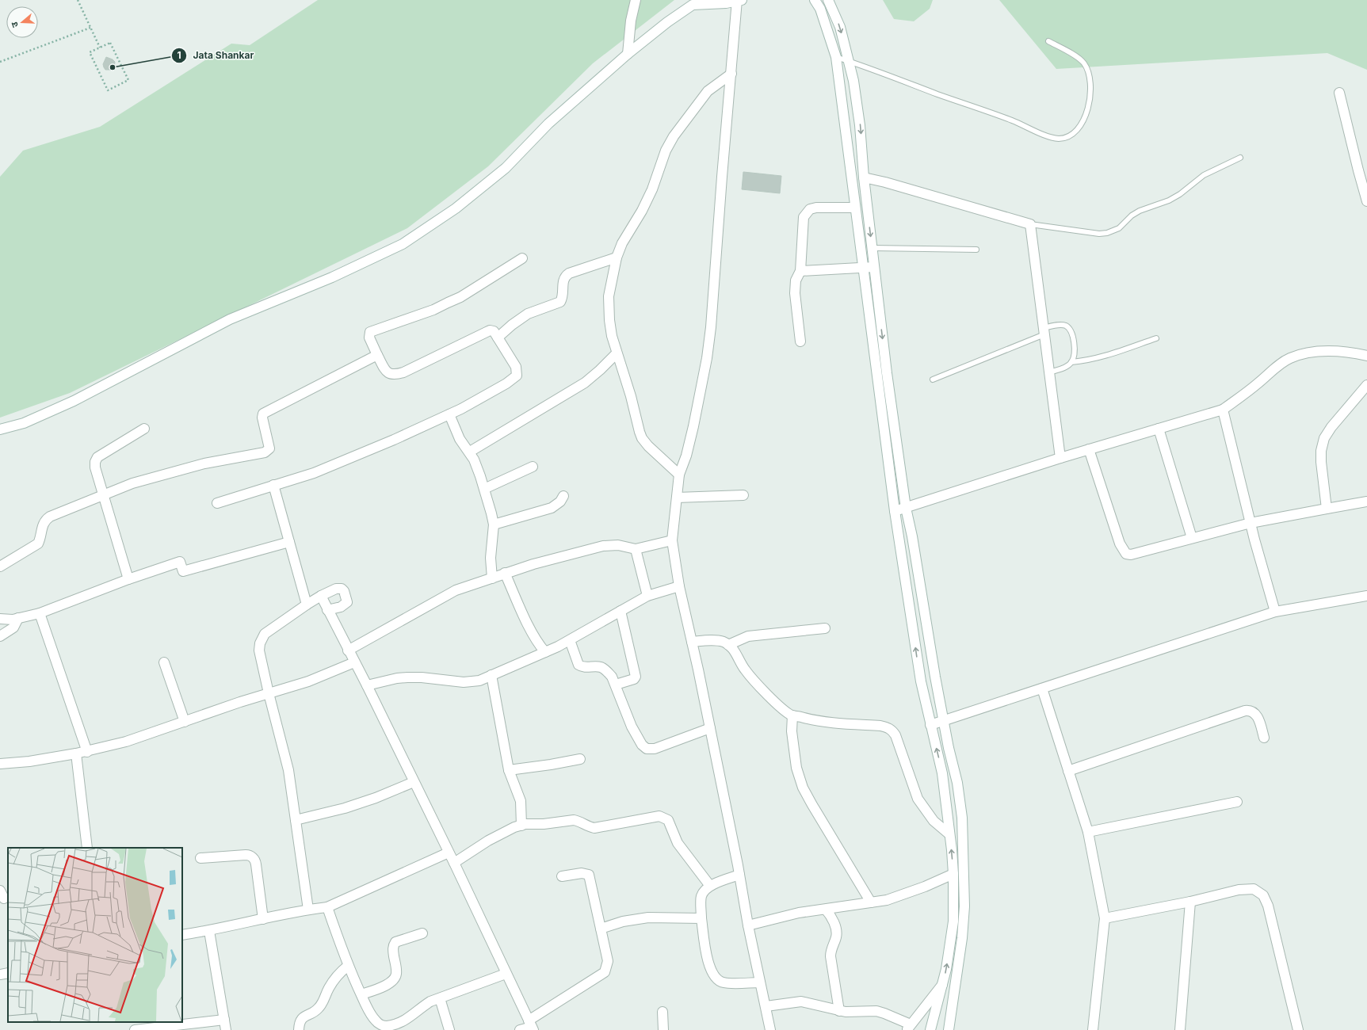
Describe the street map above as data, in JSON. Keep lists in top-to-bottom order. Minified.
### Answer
{"places":["Jata Shankar"],"north":"left"}
